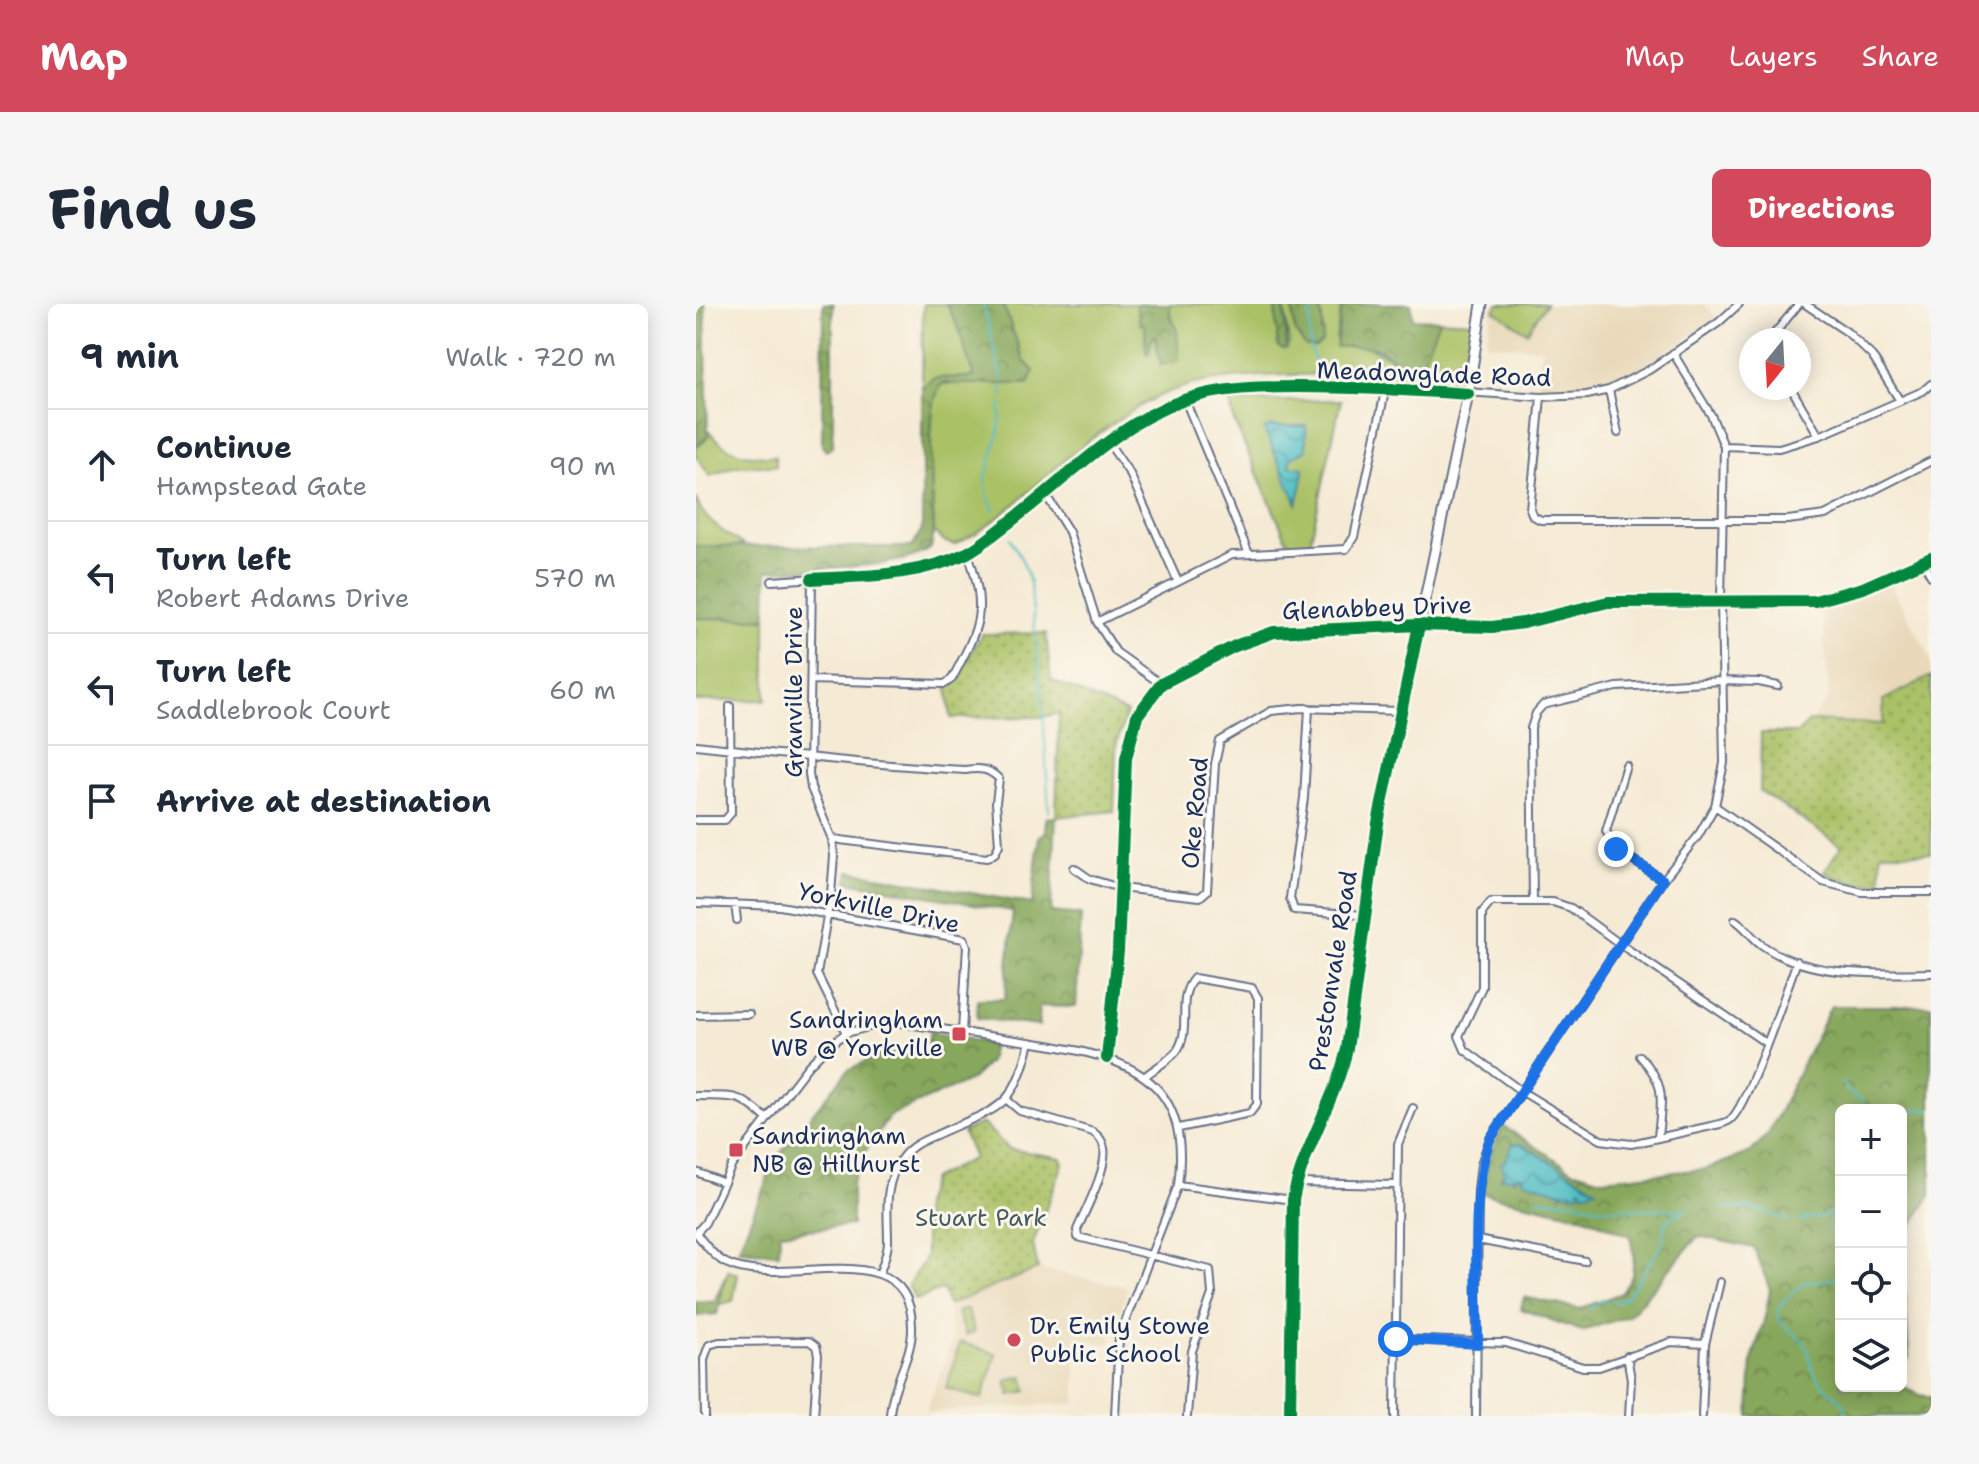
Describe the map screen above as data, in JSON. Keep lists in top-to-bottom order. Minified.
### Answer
{"streets":{"street":["Meadowglade Road","Glenabbey Drive","Granville Drive","Oke Road","Yorkville Drive","Prestonvale Road"]},"crossings":[["Meadowglade Road","Granville Drive"],["Meadowglade Road","Prestonvale Road"],["Glenabbey Drive","Oke Road"],["Glenabbey Drive","Prestonvale Road"],["Granville Drive","Yorkville Drive"],["Oke Road","Prestonvale Road"]],"parks":["Stuart Park"],"places":{"transit":["Sandringham WB @ Yorkville","Sandringham NB @ Hillhurst"],"other":["Dr. Emily Stowe Public School"]},"north":"bottom","page":{"header":"Map","nav":["Map","Layers","Share"],"buttons":"Directions","title":"Find us","heading":["9 min","Walk · 720 m"],"list":[["Continue","Hampstead Gate","90 m"],["Turn left","Robert Adams Drive","570 m"],["Turn left","Saddlebrook Court","60 m"],"Arrive at destination"],"map_buttons":["+","−"]}}
